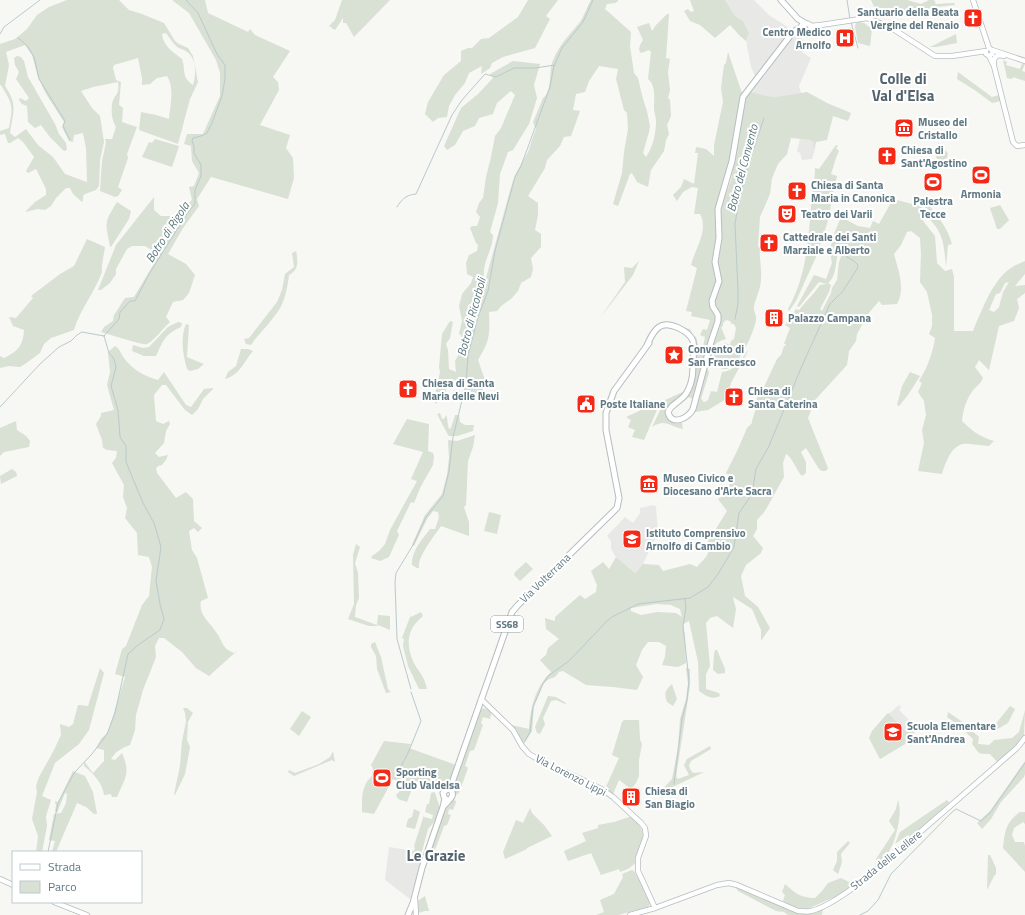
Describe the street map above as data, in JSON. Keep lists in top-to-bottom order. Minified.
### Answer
{"streets":{"main road":["Via Volterrana","SS68"],"street":["Via Lorenzo Lippi","Strada delle Lellere"]},"crossings":[["Via Volterrana","Via Lorenzo Lippi"],["Via Lorenzo Lippi","Strada delle Lellere"]],"districts":["Colle di Val d'Elsa","Le Grazie"],"water":["Botro del Convento","Botro di Rigola","Botro di Ricorboli"],"places":{"church":["Santuario della Beata Vergine del Renaio","Chiesa di Sant'Agostino","Chiesa di Santa Maria in Canonica","Cattedrale dei Santi Marziale e Alberto","Chiesa di Santa Maria delle Nevi","Chiesa di Santa Caterina"],"hospital":["Centro Medico Arnolfo"],"museum":["Museo del Cristallo","Museo Civico e Diocesano d'Arte Sacra"],"sports":["Armonia","Palestra Tecce","Sporting Club Valdelsa"],"theatre":["Teatro dei Varii"],"building":["Palazzo Campana","Chiesa di San Biagio"],"place":["Convento di San Francesco"],"public building":["Poste Italiane"],"school or university":["Istituto Comprensivo Arnolfo di Cambio","Scuola Elementare Sant'Andrea"]},"legend":["Strada","Parco"]}
